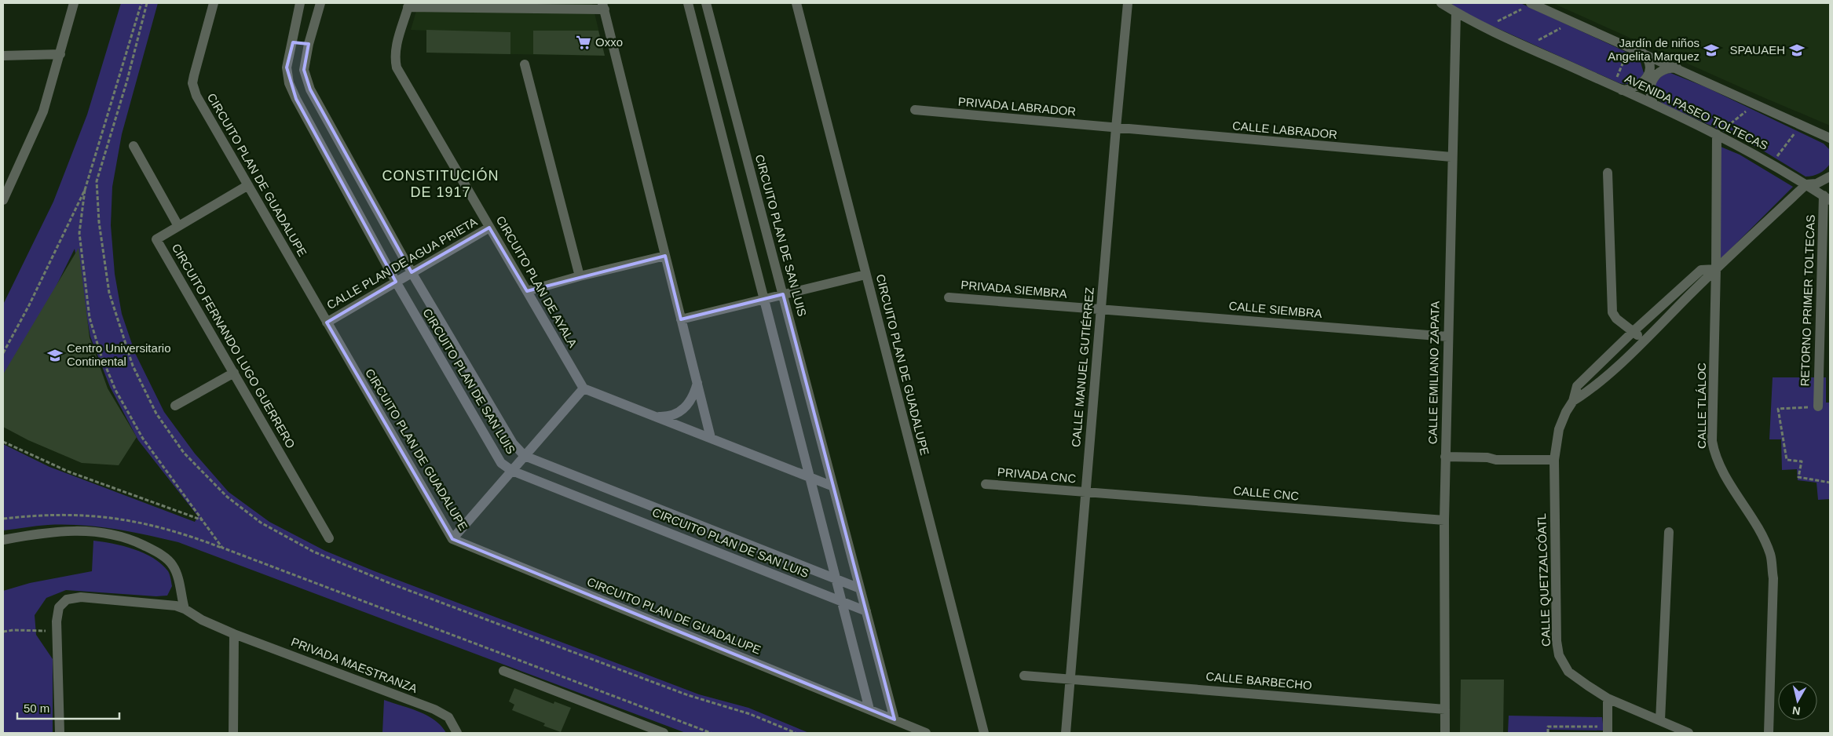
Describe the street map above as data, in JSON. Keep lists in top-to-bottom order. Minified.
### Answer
{"streets":{"street":["PRIVADA LABRADOR","AVENIDA PASEO TOLTECAS","CALLE LABRADOR","CIRCUITO PLAN DE GUADALUPE","CIRCUITO PLAN DE SAN LUIS","CALLE PLAN DE AGUA PRIETA","CIRCUITO PLAN DE AYALA","PRIVADA SIEMBRA","RETORNO PRIMER TOLTECAS","CALLE SIEMBRA","CIRCUITO FERNANDO LUGO GUERRERO","CALLE MANUEL GUTIÉRREZ","CALLE EMILIANO ZAPATA","CALLE TLÁLOC","PRIVADA CNC","CALLE CNC","CALLE QUETZALCÓATL","PRIVADA MAESTRANZA","CALLE BARBECHO"]},"crossings":[["PRIVADA LABRADOR","CALLE LABRADOR"],["PRIVADA LABRADOR","CALLE MANUEL GUTIÉRREZ"],["AVENIDA PASEO TOLTECAS","RETORNO PRIMER TOLTECAS"],["AVENIDA PASEO TOLTECAS","CALLE EMILIANO ZAPATA"],["AVENIDA PASEO TOLTECAS","CALLE TLÁLOC"],["AVENIDA PASEO TOLTECAS","CALLE QUETZALCÓATL"],["CALLE LABRADOR","CALLE MANUEL GUTIÉRREZ"],["CALLE LABRADOR","CALLE EMILIANO ZAPATA"],["CIRCUITO PLAN DE GUADALUPE","CIRCUITO PLAN DE SAN LUIS"],["CIRCUITO PLAN DE GUADALUPE","CALLE PLAN DE AGUA PRIETA"],["CIRCUITO PLAN DE GUADALUPE","CIRCUITO FERNANDO LUGO GUERRERO"],["CIRCUITO PLAN DE SAN LUIS","CALLE PLAN DE AGUA PRIETA"],["CALLE PLAN DE AGUA PRIETA","CIRCUITO PLAN DE AYALA"],["PRIVADA SIEMBRA","CALLE SIEMBRA"],["PRIVADA SIEMBRA","CALLE MANUEL GUTIÉRREZ"],["CALLE SIEMBRA","CALLE MANUEL GUTIÉRREZ"],["CALLE SIEMBRA","CALLE EMILIANO ZAPATA"],["CALLE MANUEL GUTIÉRREZ","PRIVADA CNC"],["CALLE MANUEL GUTIÉRREZ","CALLE CNC"],["CALLE MANUEL GUTIÉRREZ","CALLE BARBECHO"],["CALLE EMILIANO ZAPATA","CALLE CNC"],["CALLE EMILIANO ZAPATA","CALLE BARBECHO"],["CALLE TLÁLOC","CALLE QUETZALCÓATL"],["PRIVADA CNC","CALLE CNC"]],"districts":["CONSTITUCIÓN DE 1917"],"places":{"supermarket":["Oxxo"],"school or university":["Jardín de niños Angelita Marquez","SPAUAEH","Centro Universitario Continental"]},"scale_bar":"50 m","north":"bottom"}
